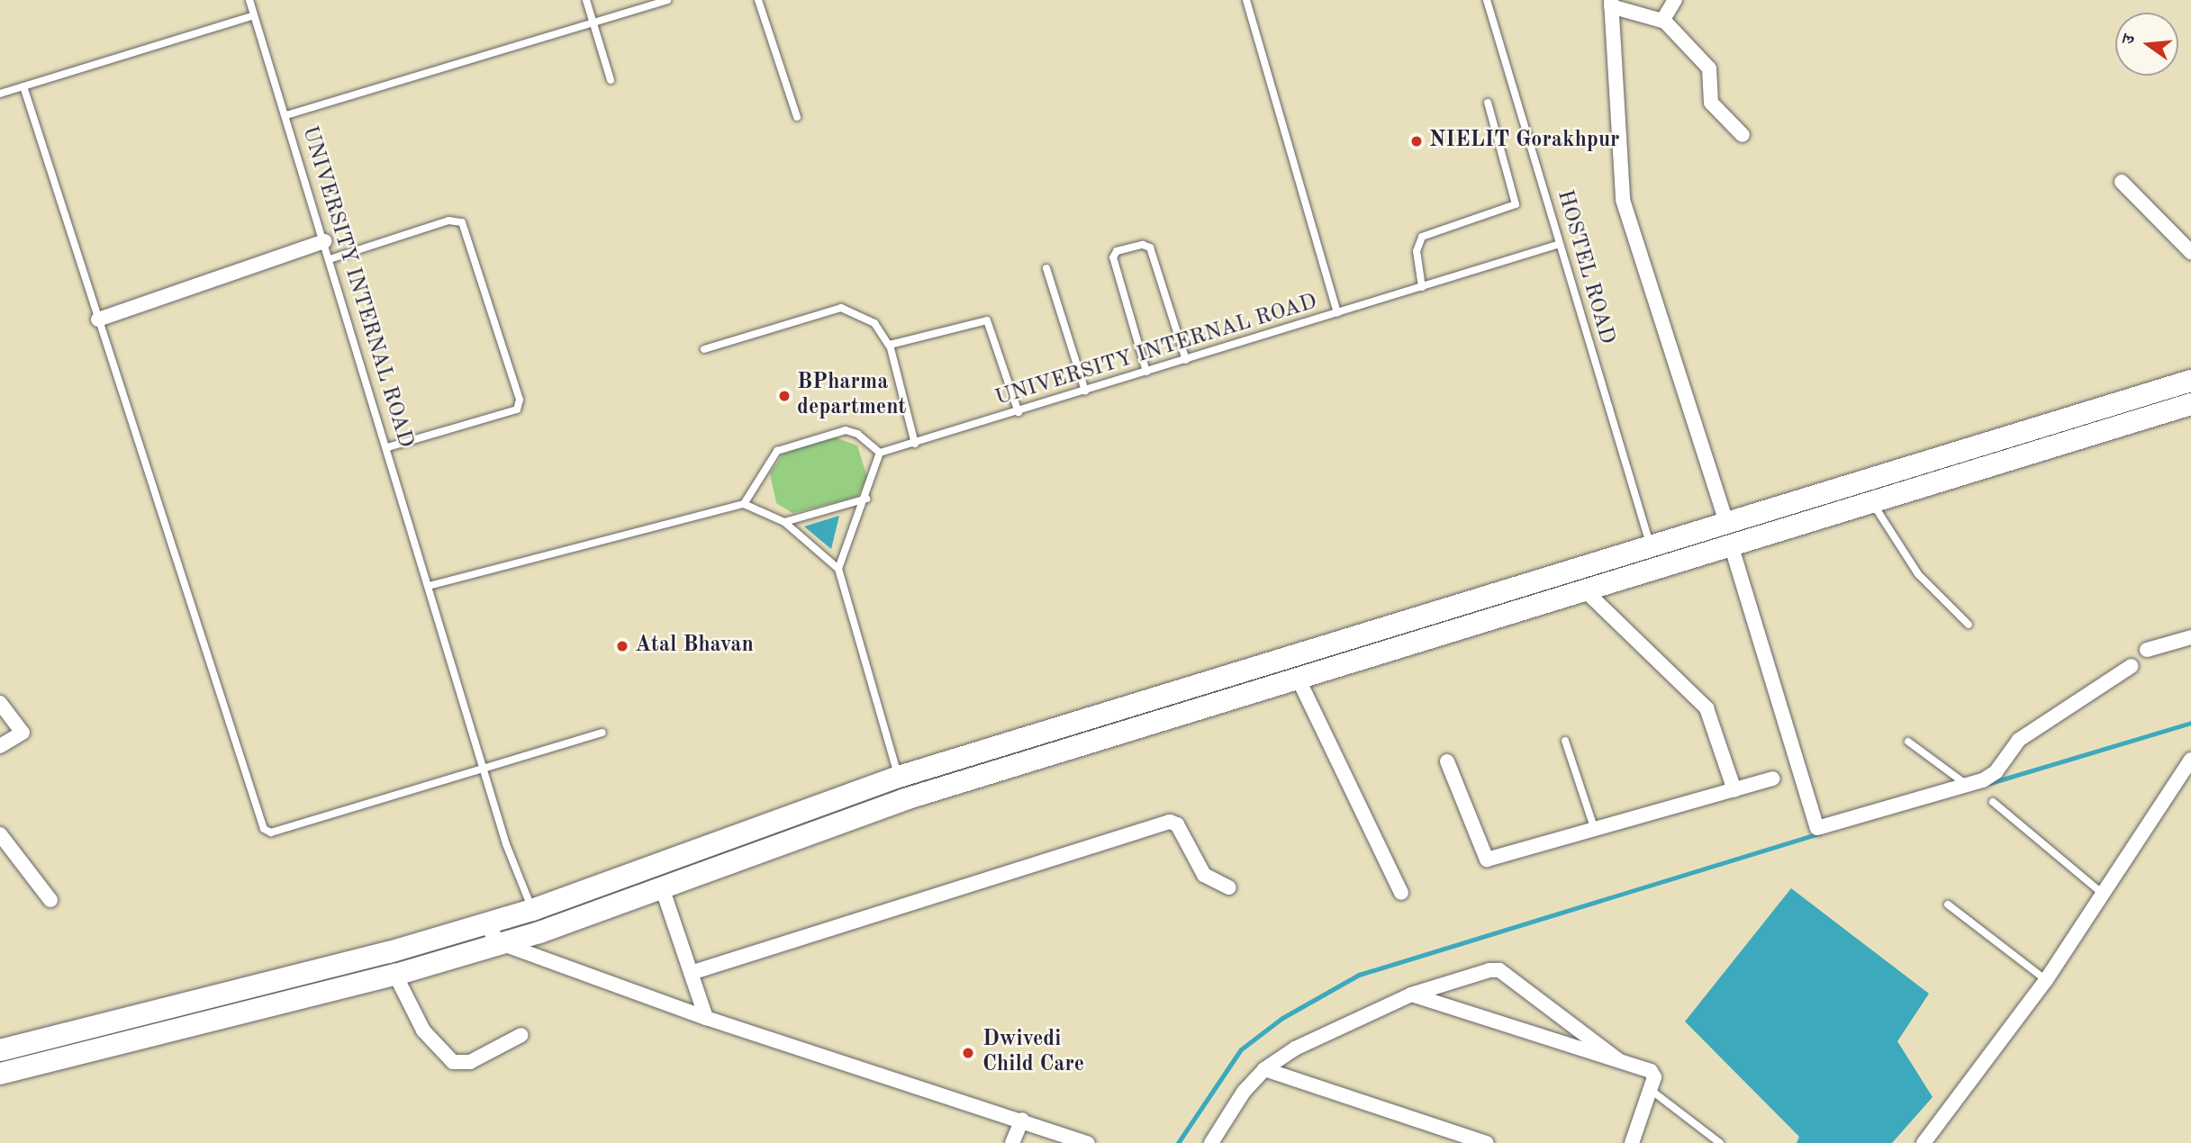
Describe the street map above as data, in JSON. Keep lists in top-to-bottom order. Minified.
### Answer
{"streets":{"lane":["HOSTEL ROAD","UNIVERSITY INTERNAL ROAD"]},"crossings":[["HOSTEL ROAD","UNIVERSITY INTERNAL ROAD"]],"places":["NIELIT Gorakhpur","BPharma department","Atal Bhavan","Dwivedi Child Care"],"north":"left"}
